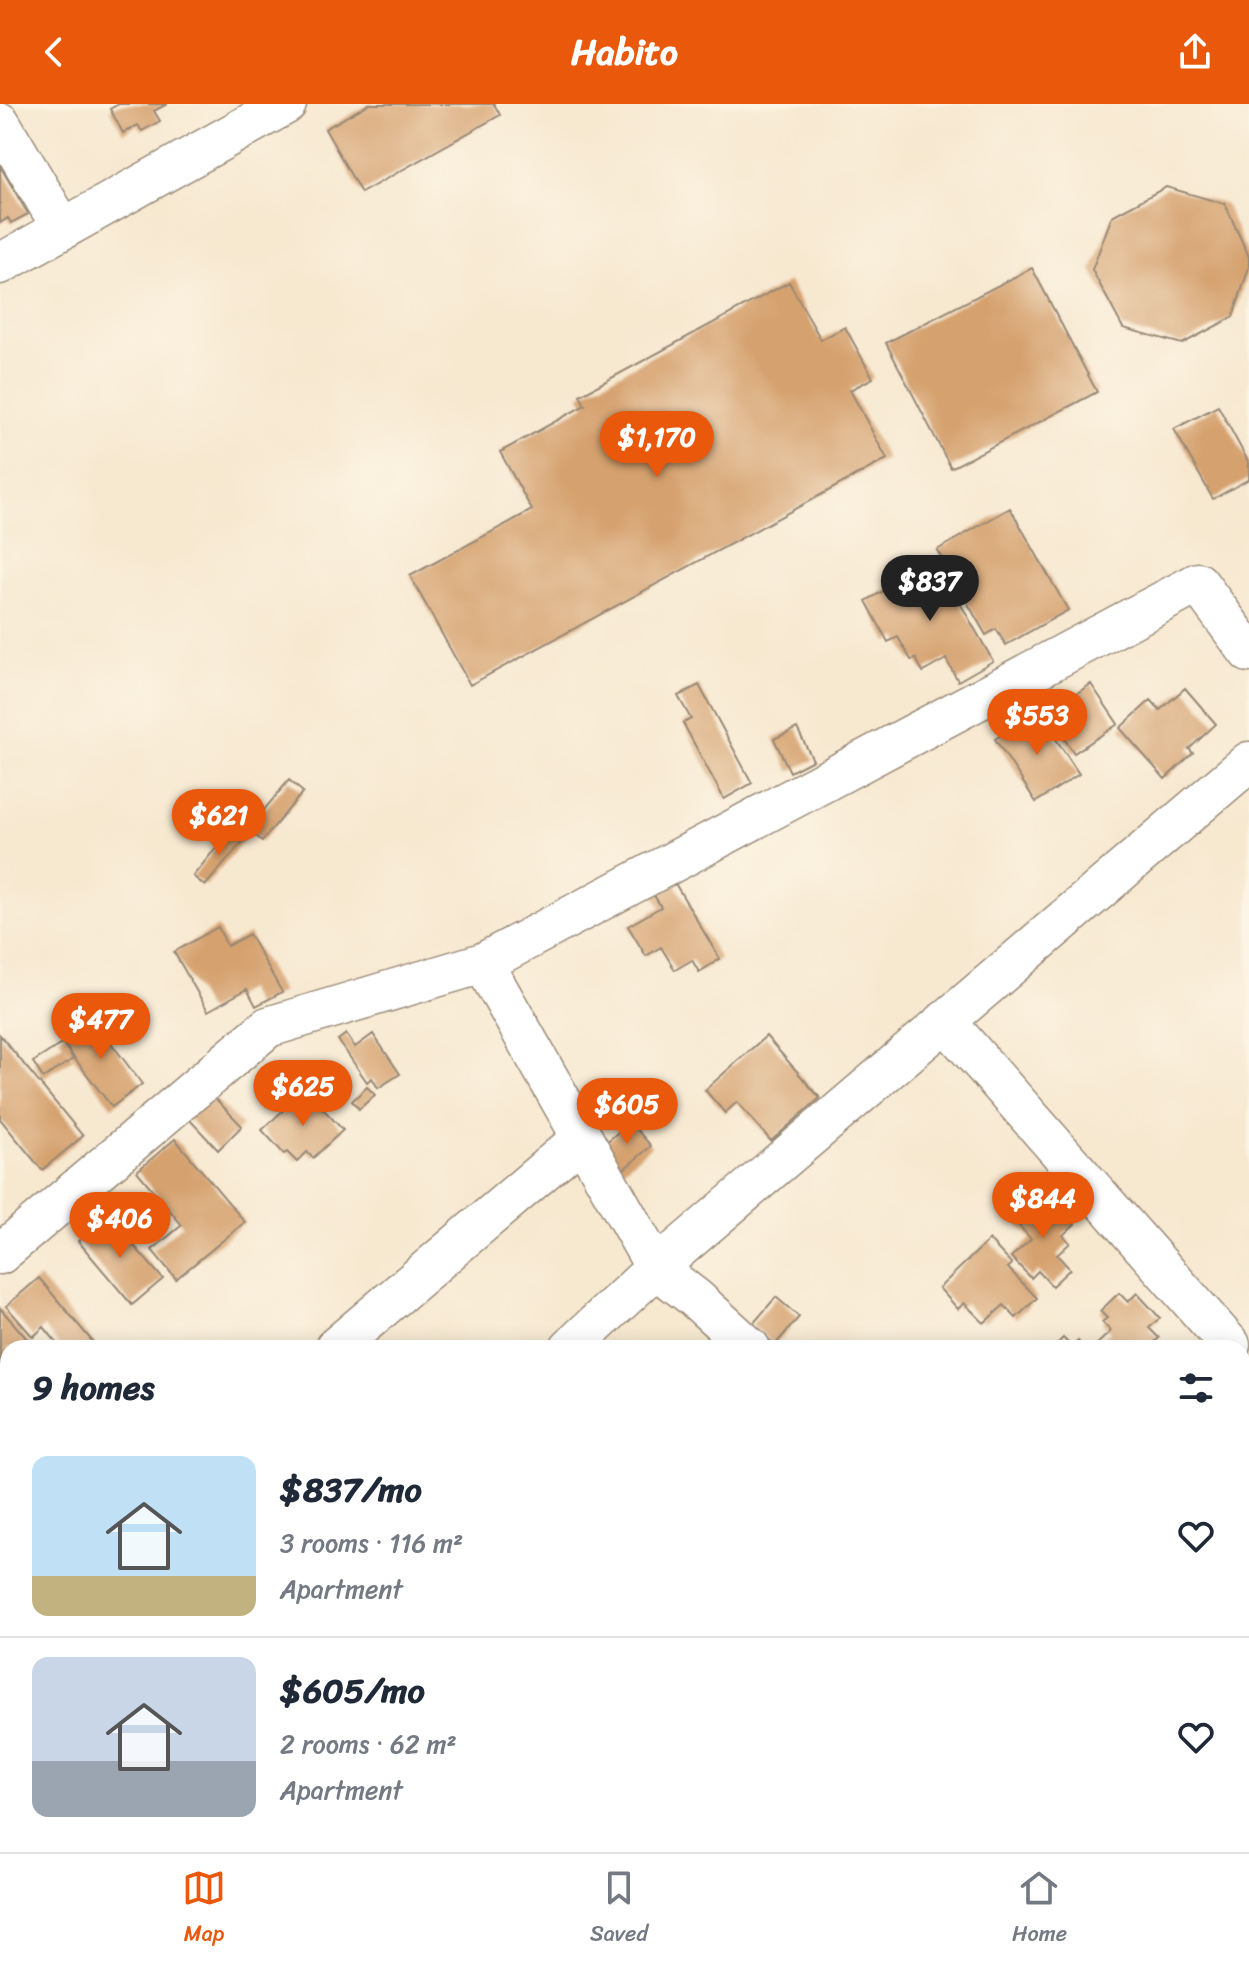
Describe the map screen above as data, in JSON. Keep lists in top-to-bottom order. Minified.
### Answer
{"page":{"header":"Habito","price":["$1,170","$837","$553","$621","$477","$625","$605","$844","$406"],"heading":"9 homes","list":[{"name":"$837/mo","note":"3 rooms · 116 m² · Apartment"},{"name":"$605/mo","note":"2 rooms · 62 m² · Apartment"}],"tabs":["Map","Saved","Home"]}}
